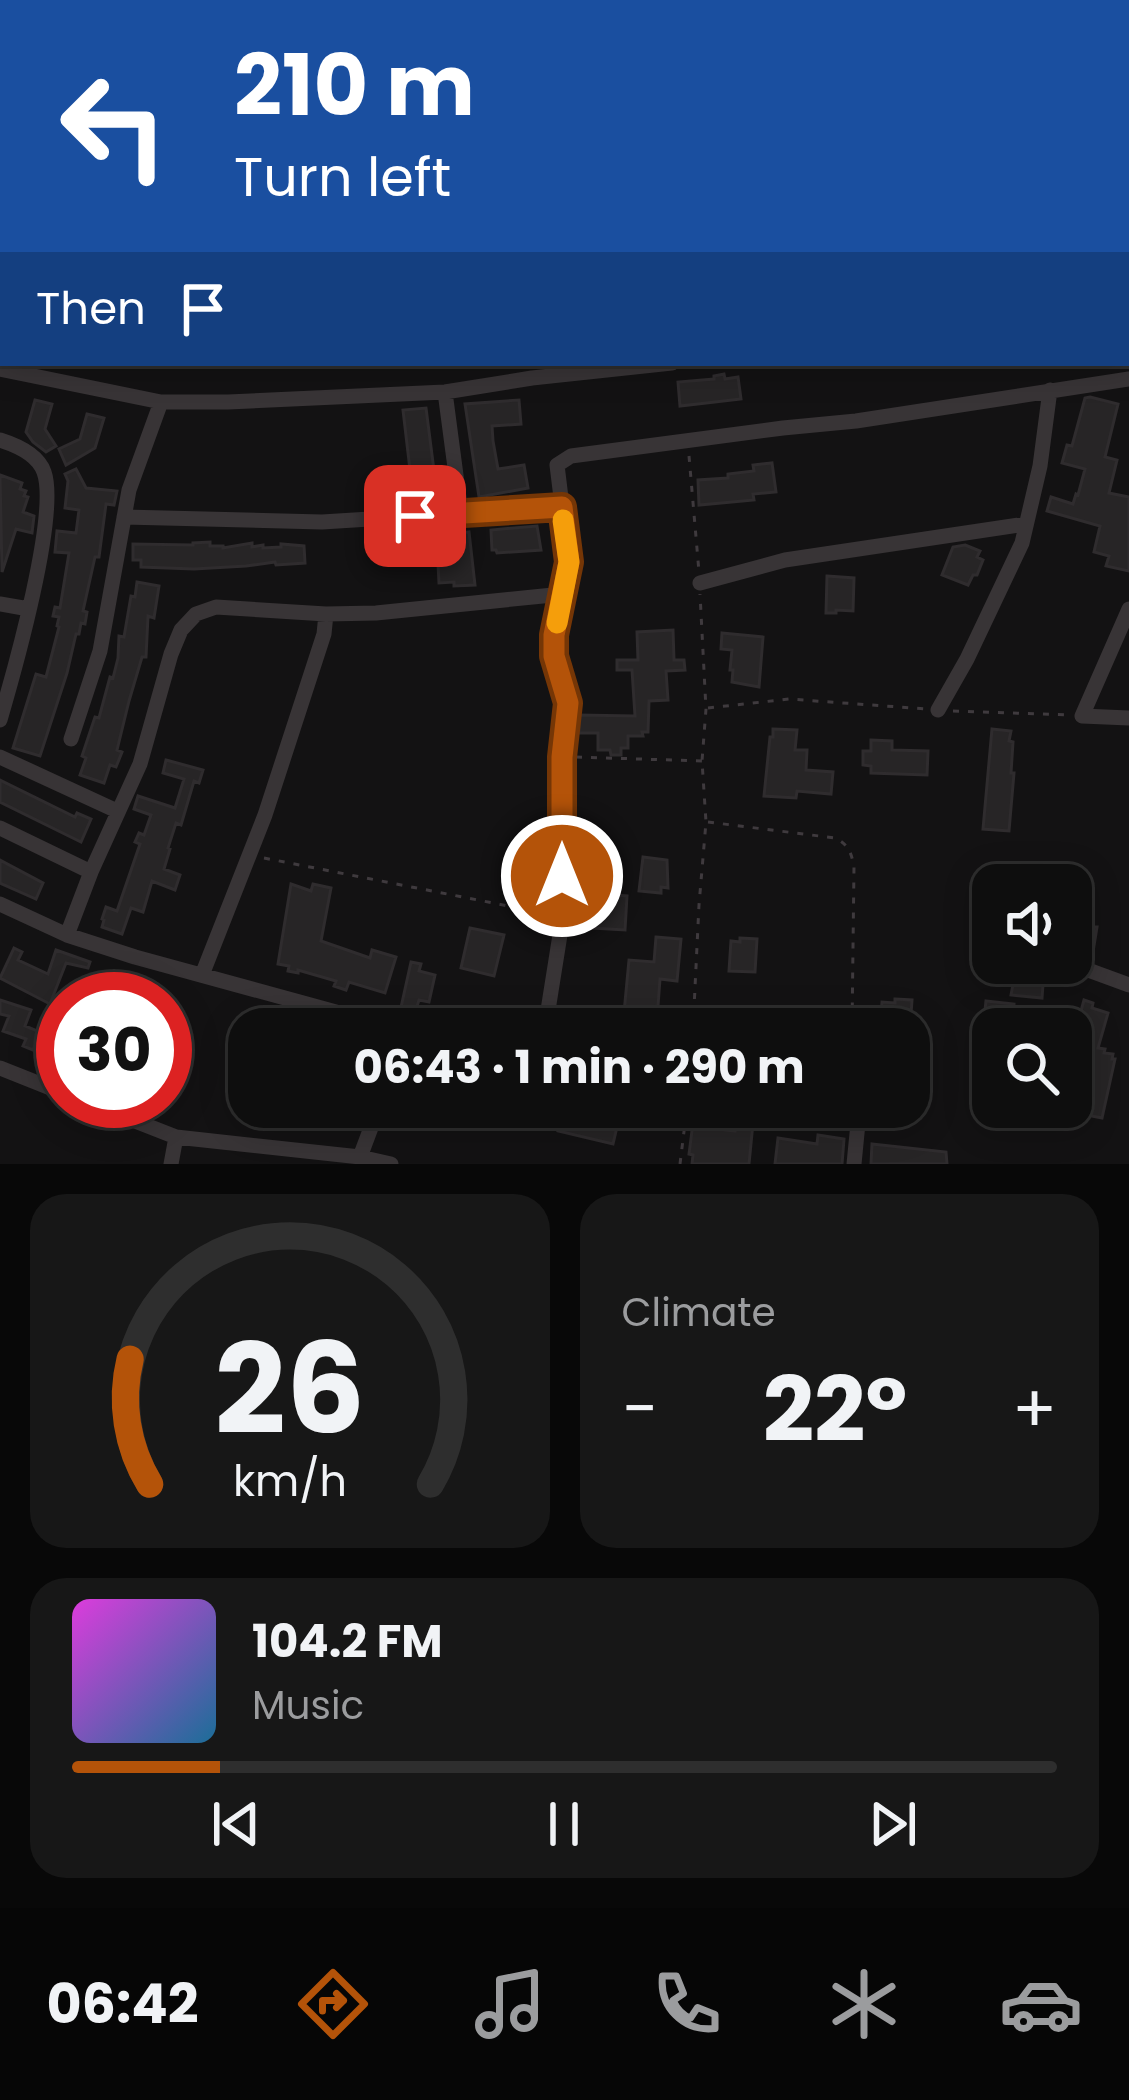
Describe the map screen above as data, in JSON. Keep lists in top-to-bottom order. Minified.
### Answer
{"page":{"turn":["210 m","Turn left"],"then":"Then","limit":"30","trip":"06:43 · 1 min · 290 m","tile":"Climate","heat":["−","22°","+"],"song":["104.2 FM","Music"],"tabs":"06:42","gauge":["26","km/h"]}}
